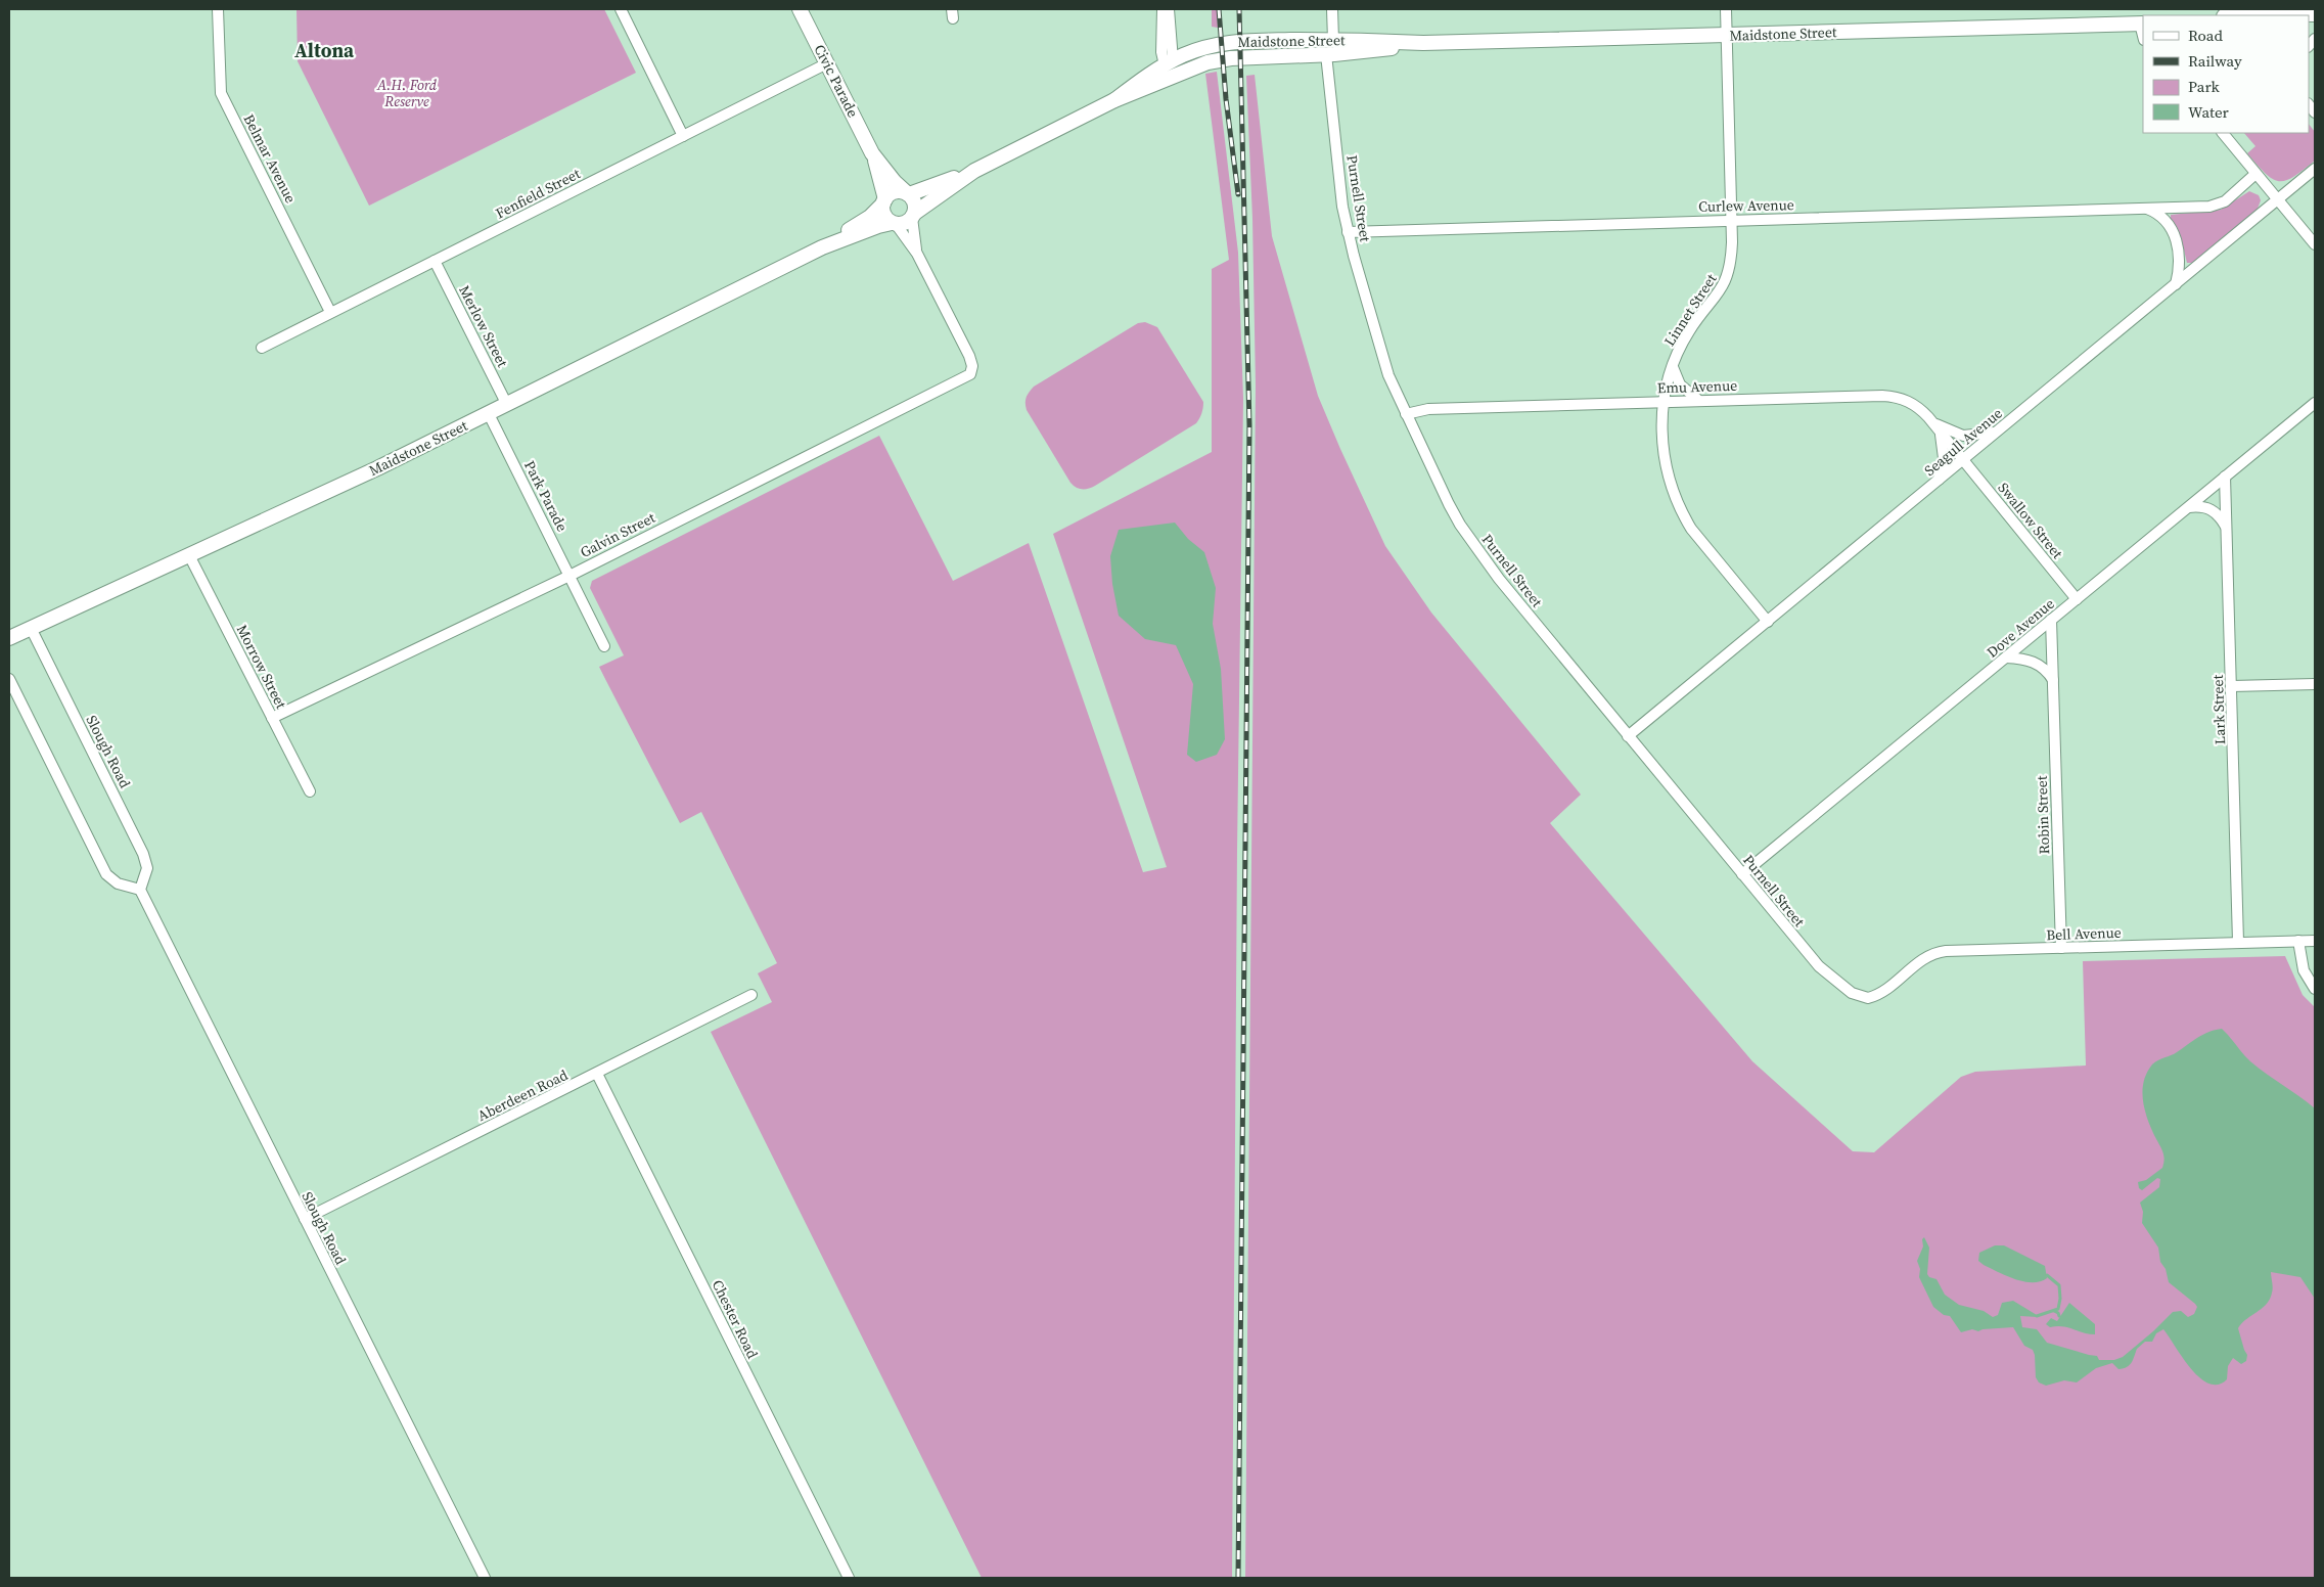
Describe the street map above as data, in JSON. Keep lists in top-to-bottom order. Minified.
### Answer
{"streets":{"main road":["Maidstone Street","Civic Parade"],"street":["Belmar Avenue","Fenfield Street","Purnell Street","Curlew Avenue","Linnet Street","Merlow Street","Emu Avenue","Seagull Avenue","Park Parade","Swallow Street","Galvin Street","Dove Avenue","Morrow Street","Lark Street","Slough Road","Robin Street","Bell Avenue","Aberdeen Road","Chester Road"]},"crossings":[["Maidstone Street","Civic Parade"],["Maidstone Street","Purnell Street"],["Maidstone Street","Linnet Street"],["Maidstone Street","Merlow Street"],["Maidstone Street","Park Parade"],["Maidstone Street","Morrow Street"],["Maidstone Street","Slough Road"],["Civic Parade","Fenfield Street"],["Belmar Avenue","Fenfield Street"],["Fenfield Street","Merlow Street"],["Purnell Street","Curlew Avenue"],["Purnell Street","Emu Avenue"],["Purnell Street","Seagull Avenue"],["Purnell Street","Dove Avenue"],["Purnell Street","Bell Avenue"],["Curlew Avenue","Linnet Street"],["Linnet Street","Emu Avenue"],["Linnet Street","Seagull Avenue"],["Emu Avenue","Seagull Avenue"],["Emu Avenue","Swallow Street"],["Seagull Avenue","Swallow Street"],["Park Parade","Galvin Street"],["Swallow Street","Dove Avenue"],["Galvin Street","Morrow Street"],["Dove Avenue","Lark Street"],["Dove Avenue","Robin Street"],["Lark Street","Bell Avenue"],["Slough Road","Aberdeen Road"],["Robin Street","Bell Avenue"],["Aberdeen Road","Chester Road"]],"districts":["Altona"],"parks":["A.H. Ford Reserve"],"legend":["Road","Railway","Park","Water"]}
